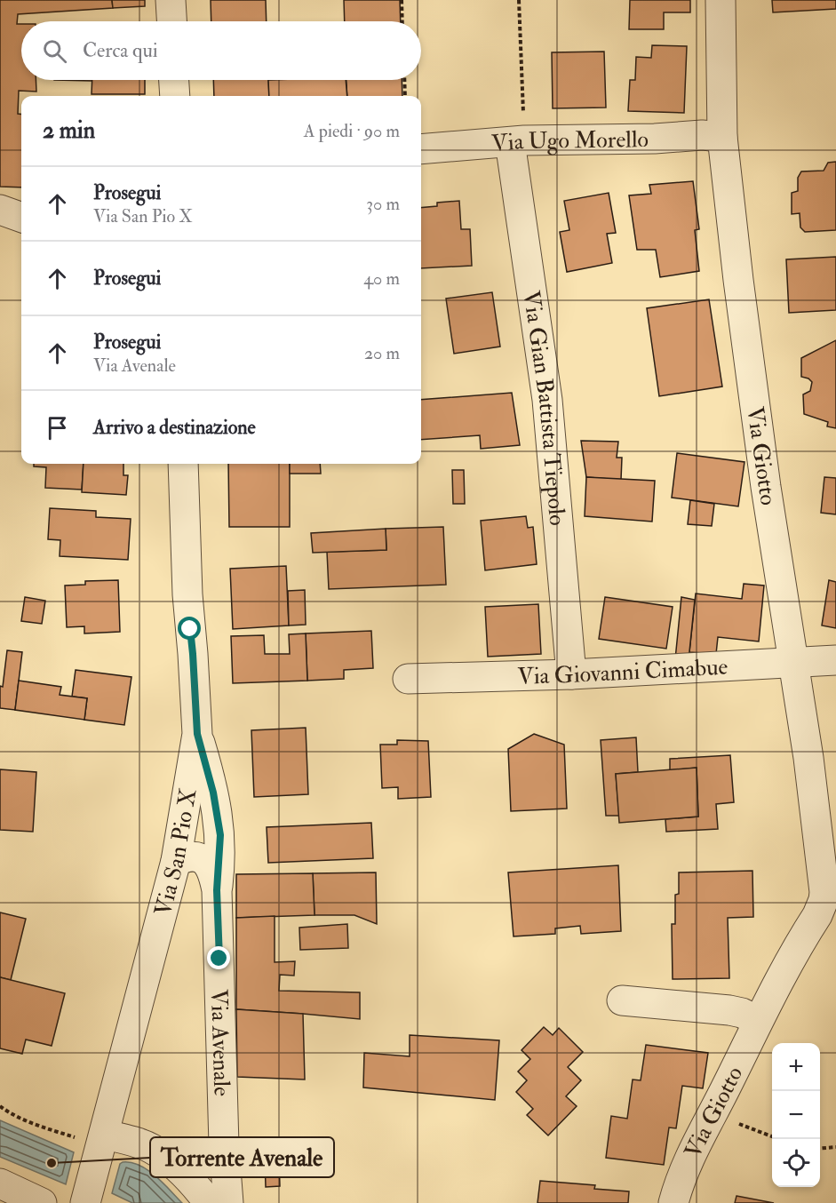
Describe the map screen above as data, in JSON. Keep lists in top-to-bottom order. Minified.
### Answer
{"streets":{"street":["Via Ugo Morello","Via Gian Battista Tiepolo","Via Giotto","Via Giovanni Cimabue","Via San Pio X","Via Avenale"]},"crossings":[["Via Ugo Morello","Via Gian Battista Tiepolo"],["Via Ugo Morello","Via Giotto"],["Via Gian Battista Tiepolo","Via Giovanni Cimabue"],["Via Giotto","Via Giovanni Cimabue"],["Via San Pio X","Via Avenale"]],"places":["Torrente Avenale"],"page":{"search":"Cerca qui","heading":["2 min","A piedi · 90 m"],"list":[["Prosegui","Via San Pio X","30 m"],["Prosegui","40 m"],["Prosegui","Via Avenale","20 m"],"Arrivo a destinazione"],"map_buttons":["+","−"]}}
